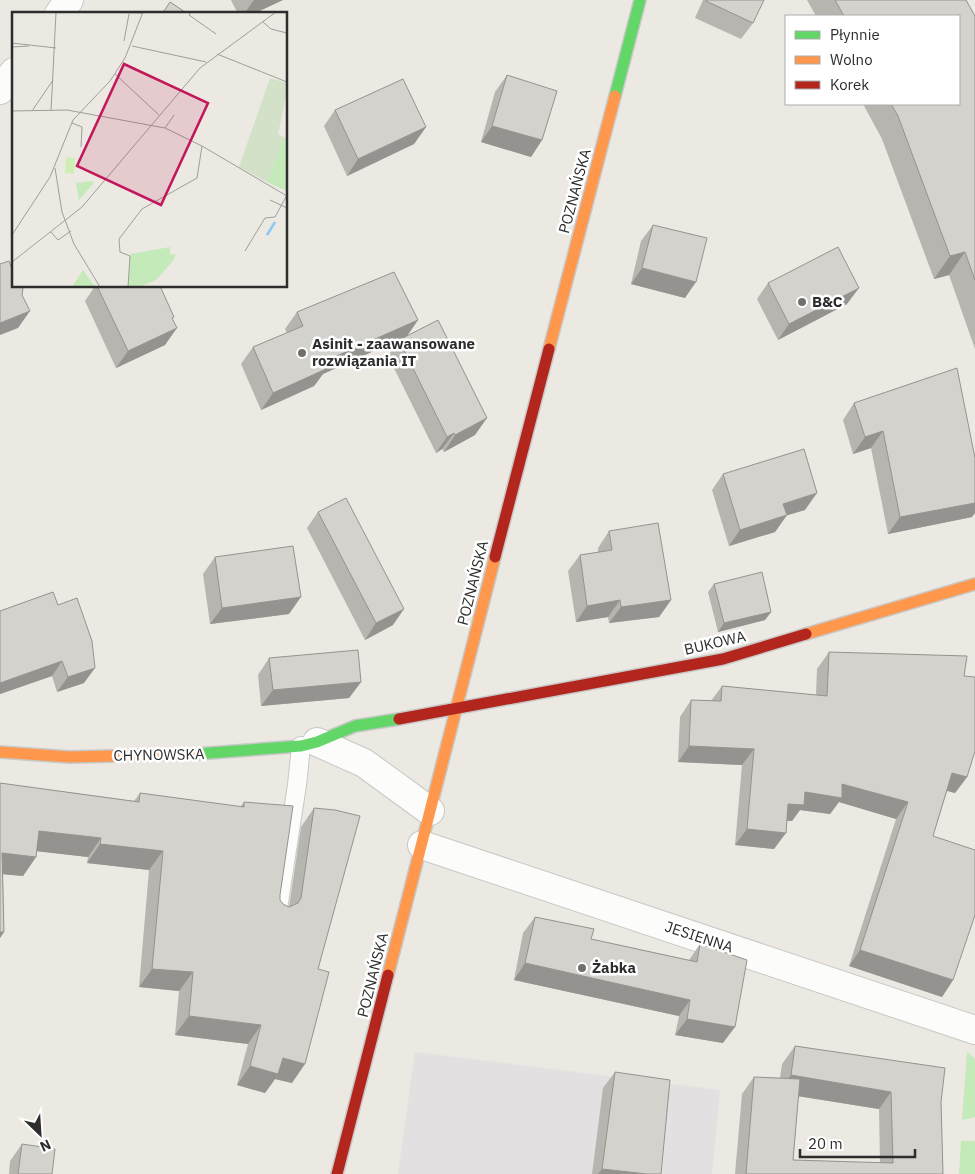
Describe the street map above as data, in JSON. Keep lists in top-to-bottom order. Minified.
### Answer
{"streets":{"street":["POZNAŃSKA","BUKOWA","CHYNOWSKA","JESIENNA"]},"crossings":[["POZNAŃSKA","BUKOWA"],["POZNAŃSKA","CHYNOWSKA"],["POZNAŃSKA","JESIENNA"],["BUKOWA","CHYNOWSKA"]],"places":["B&C","Asinit - zaawansowane rozwiązania IT","Żabka"],"legend":["Płynnie","Wolno","Korek"],"scale_bar":"20 m","north":"bottom right"}
